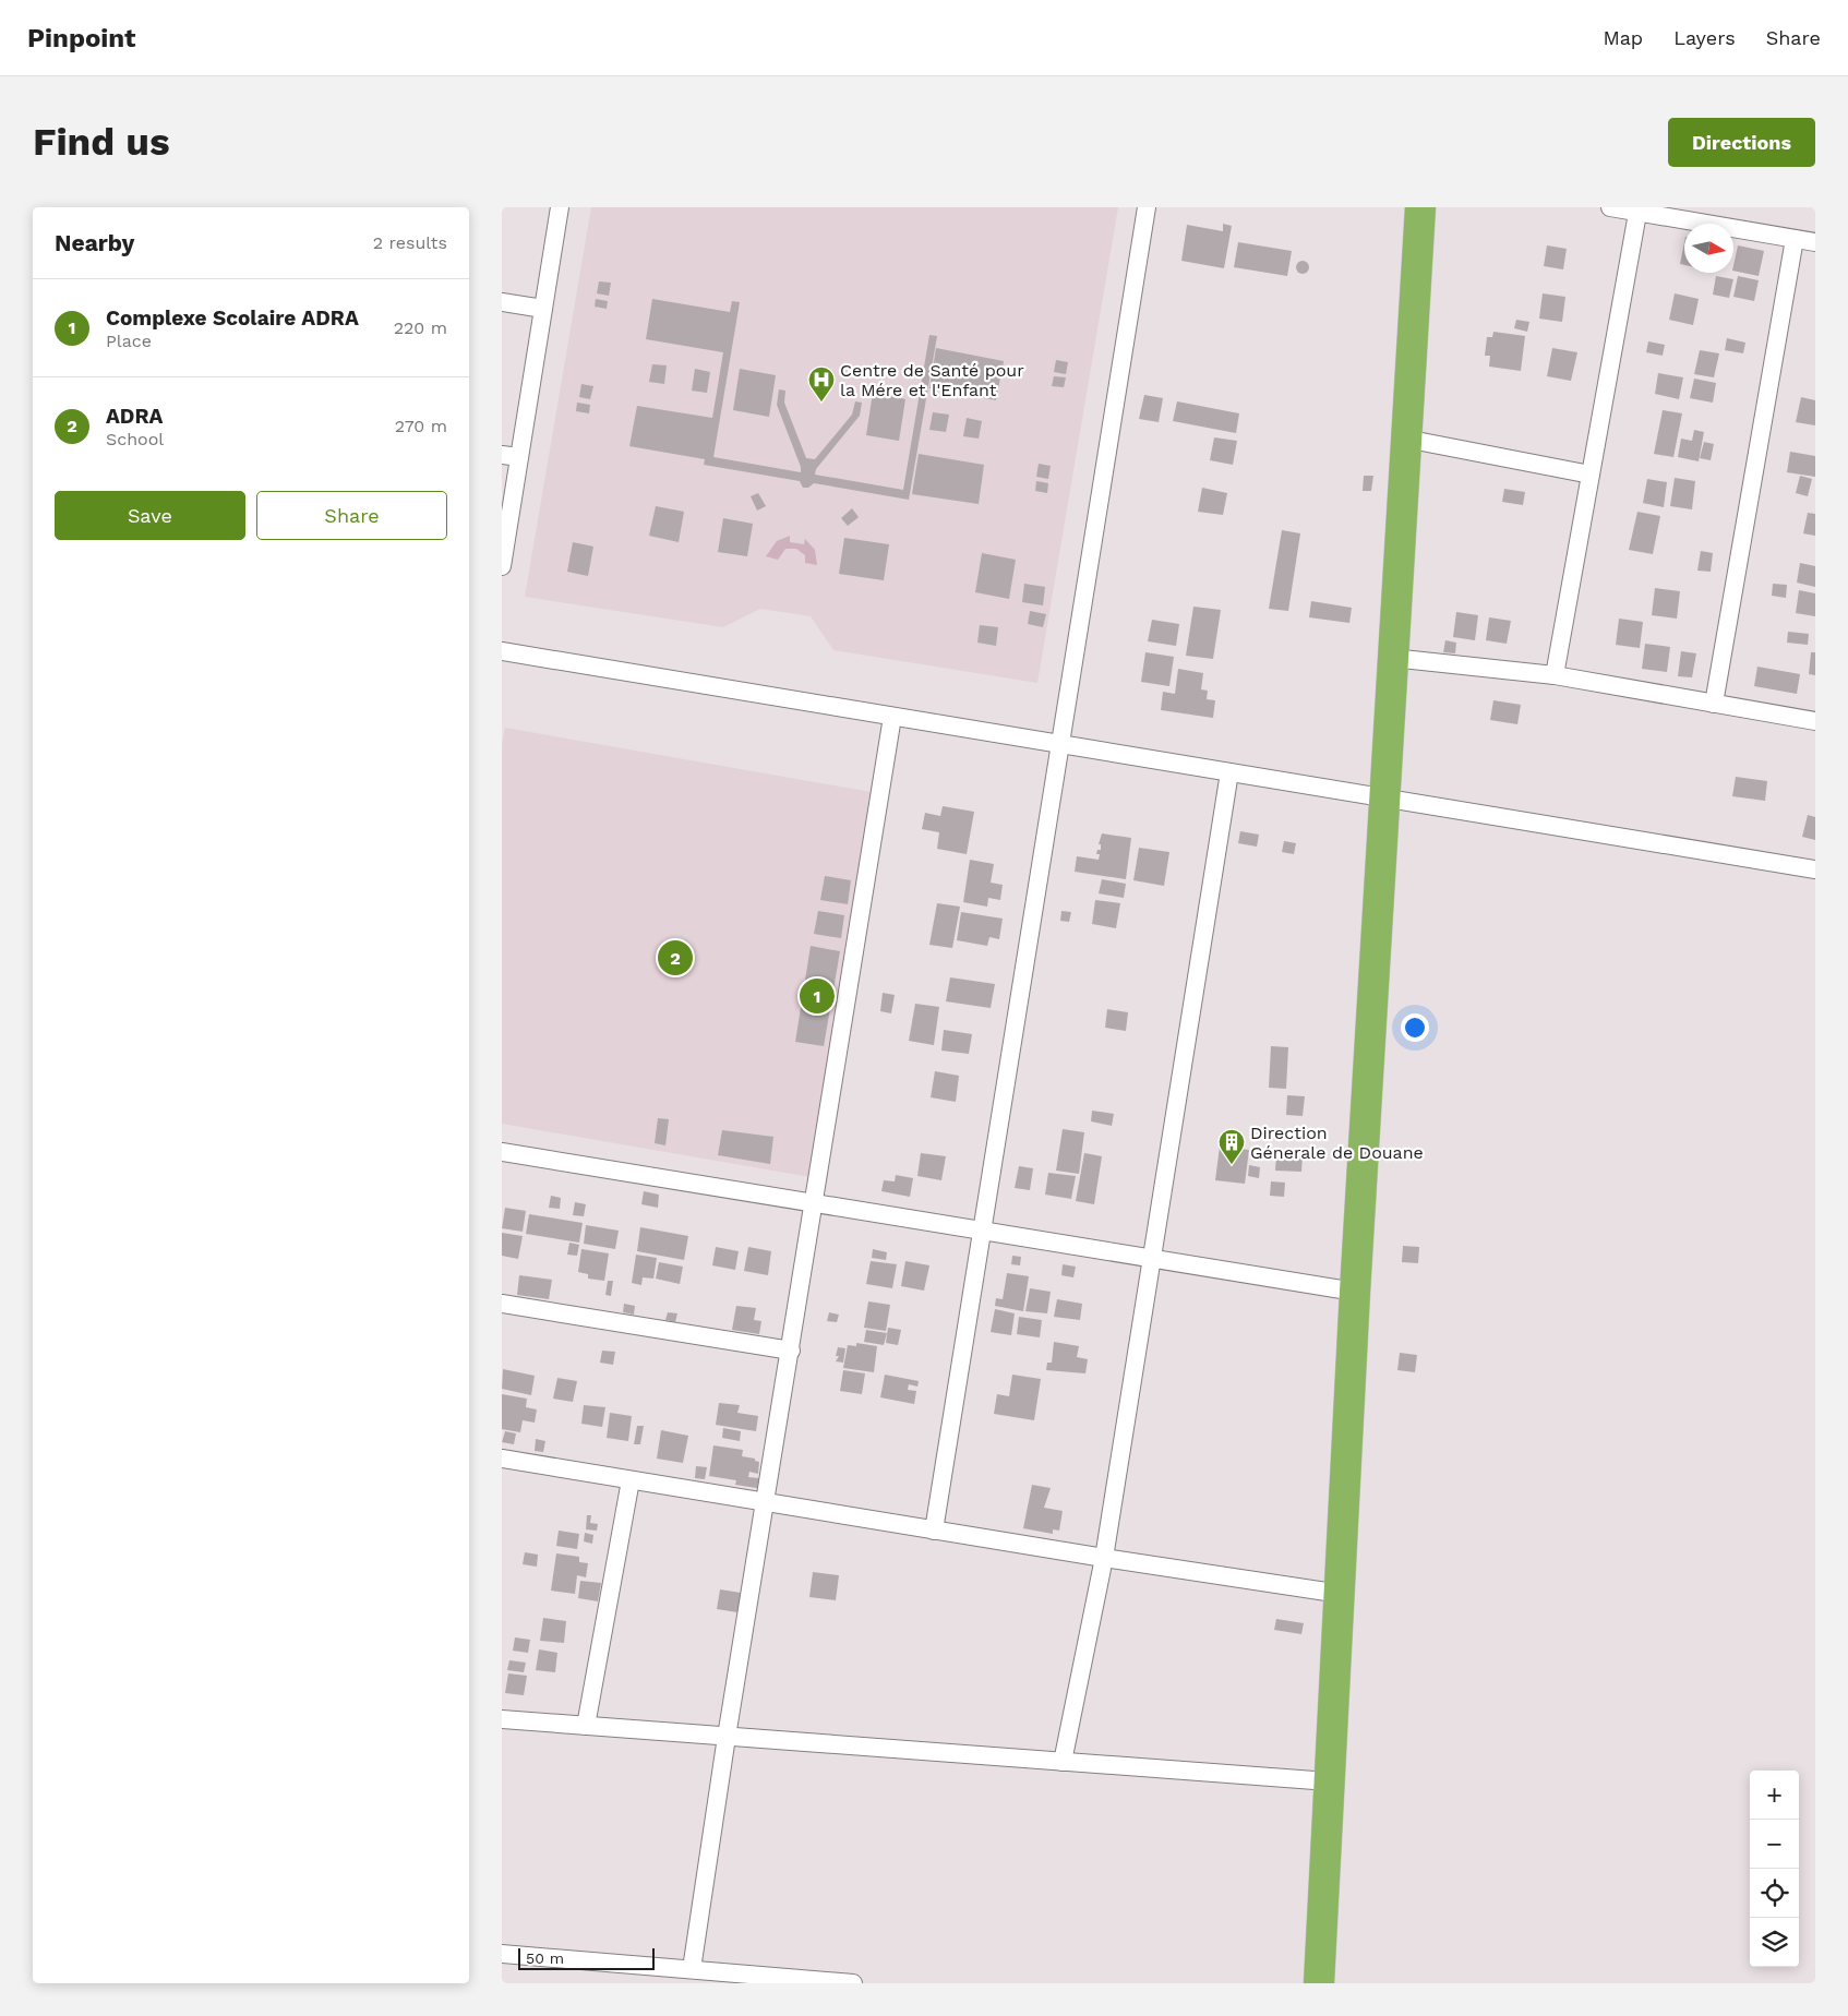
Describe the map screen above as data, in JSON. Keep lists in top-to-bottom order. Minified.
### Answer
{"places":{"hospital":["Centre de Santé pour la Mére et l'Enfant"],"building":["Direction Génerale de Douane"]},"scale_bar":"50 m","north":"right","page":{"header":"Pinpoint","nav":["Map","Layers","Share"],"buttons":["Directions",["Save","Share"]],"title":"Find us","heading":["Nearby","2 results"],"list":[{"mark":"1","name":"Complexe Scolaire ADRA","note":"Place","value":"220 m"},{"mark":"2","name":"ADRA","note":"School","value":"270 m"}],"pins":["2","1"],"map_buttons":["+","−"],"scale":"50 m"}}
